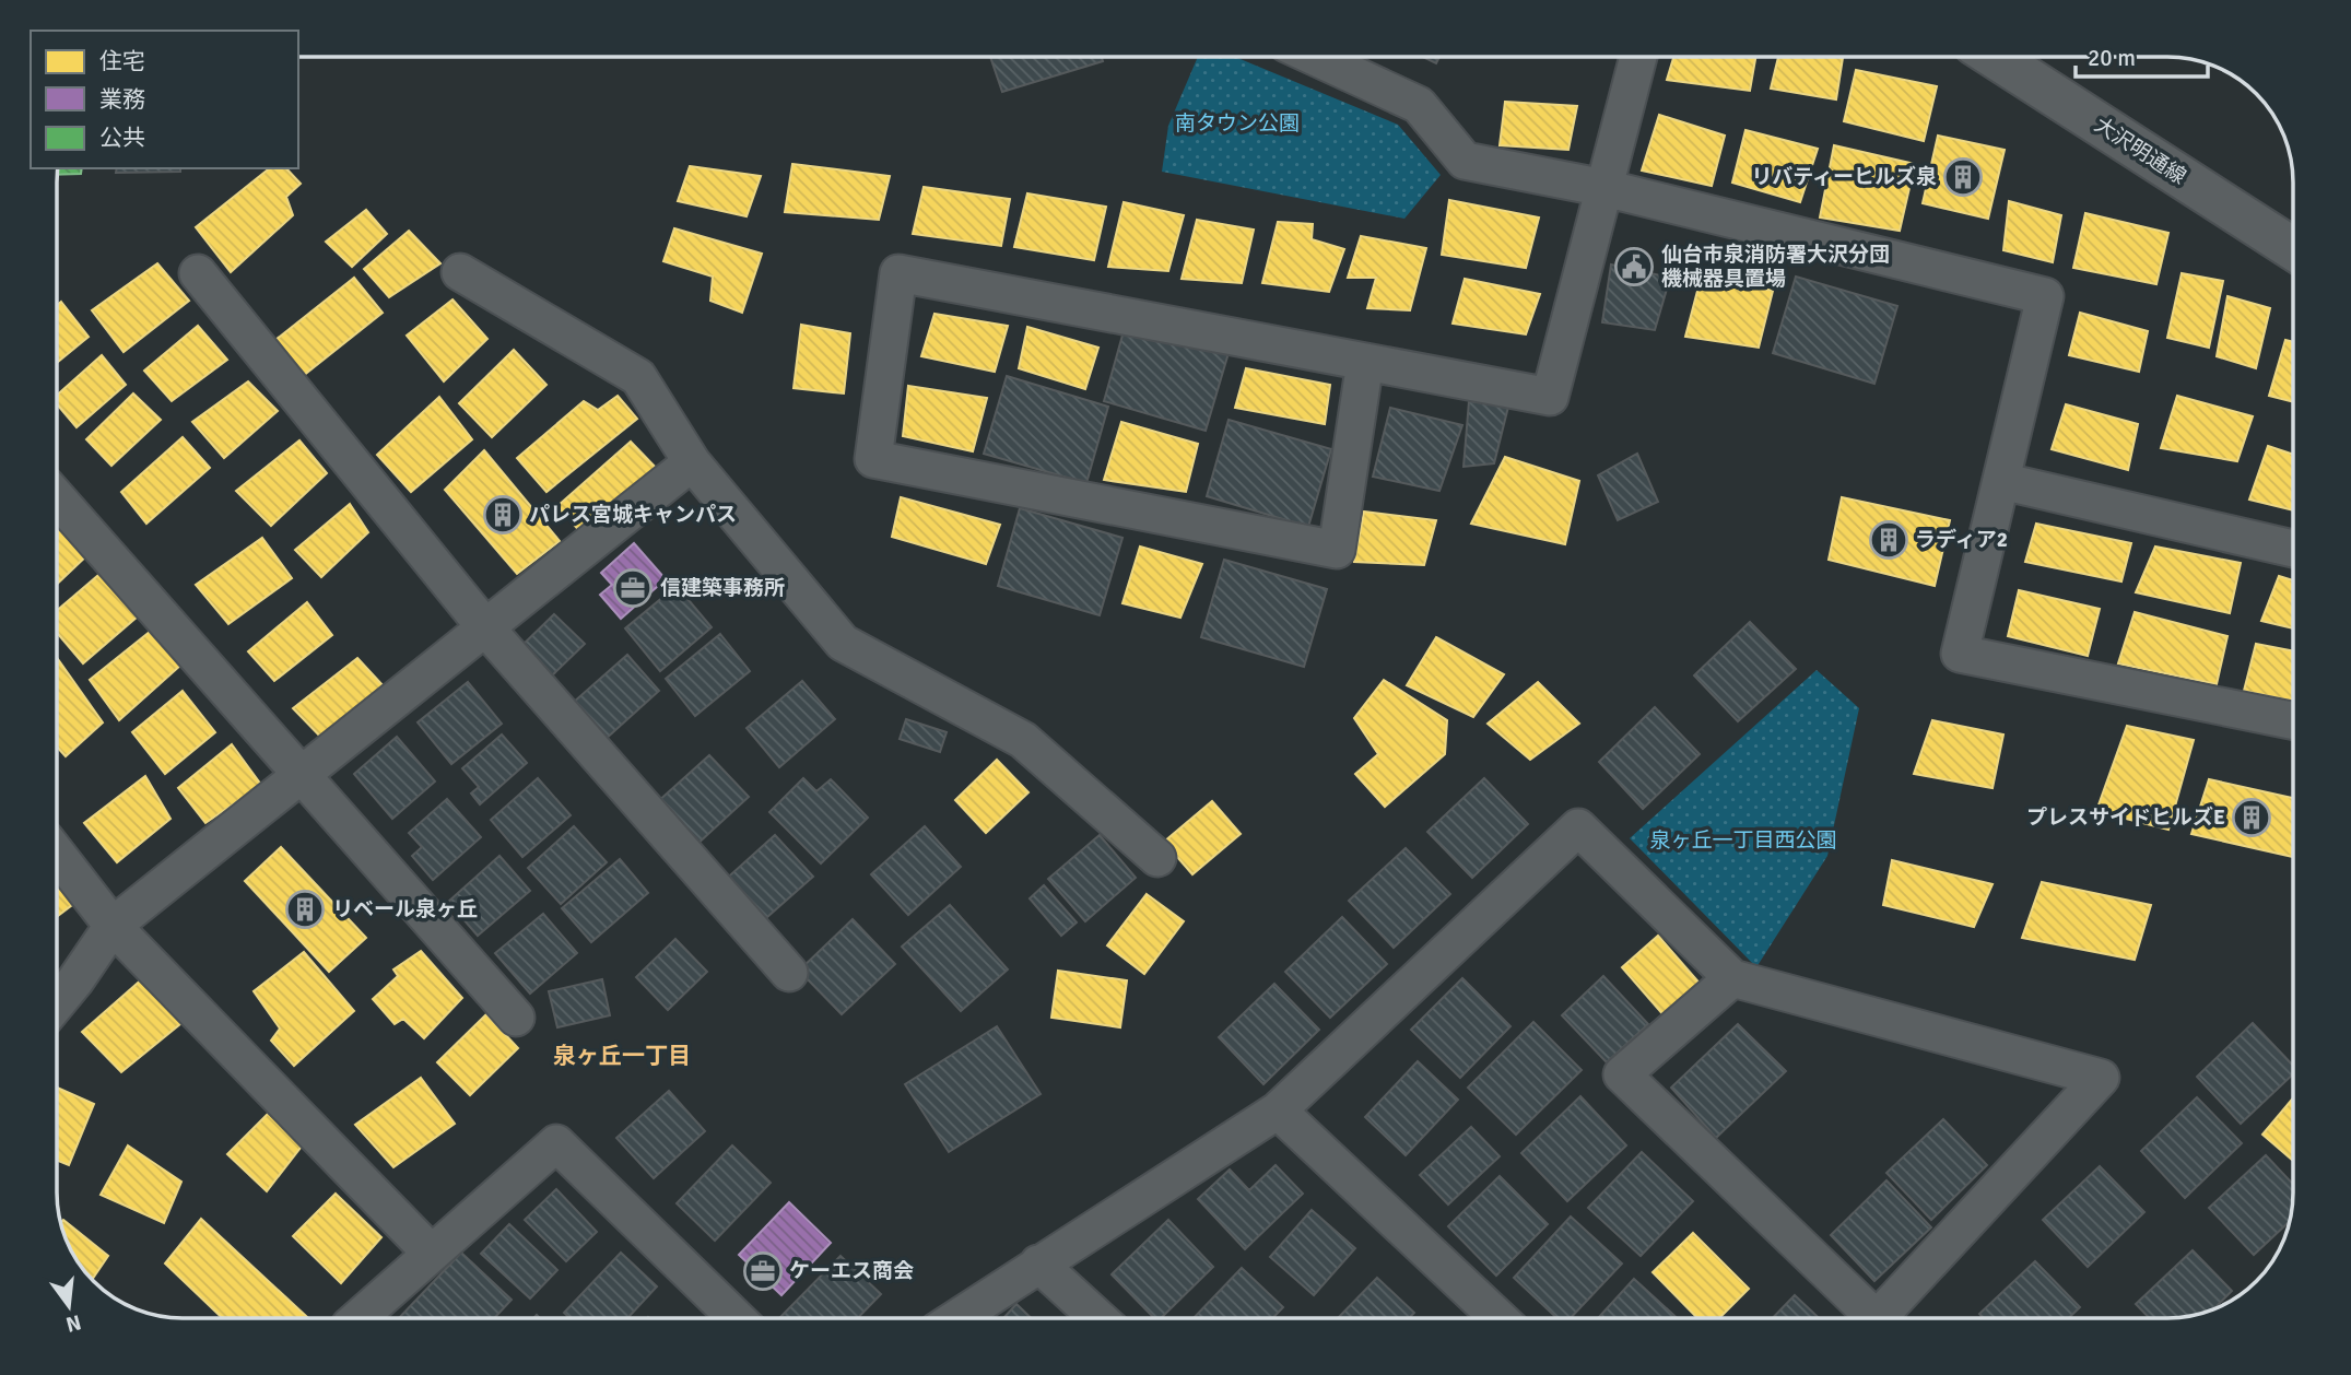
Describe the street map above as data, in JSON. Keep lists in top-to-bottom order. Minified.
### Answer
{"streets":{"street":["大沢明通線"]},"districts":["泉ヶ丘一丁目"],"parks":["南タウン公園","泉ヶ丘一丁目西公園"],"places":{"building":["リバティーヒルズ泉","パレス宮城キャンパス","ラディア2","プレスサイドヒルズE","リベール泉ヶ丘"],"public building":["仙台市泉消防署大沢分団 機械器具置場"],"office":["信建築事務所","ケーエス商会"]},"legend":["住宅","業務","公共"],"scale_bar":"20 m","north":"bottom"}
